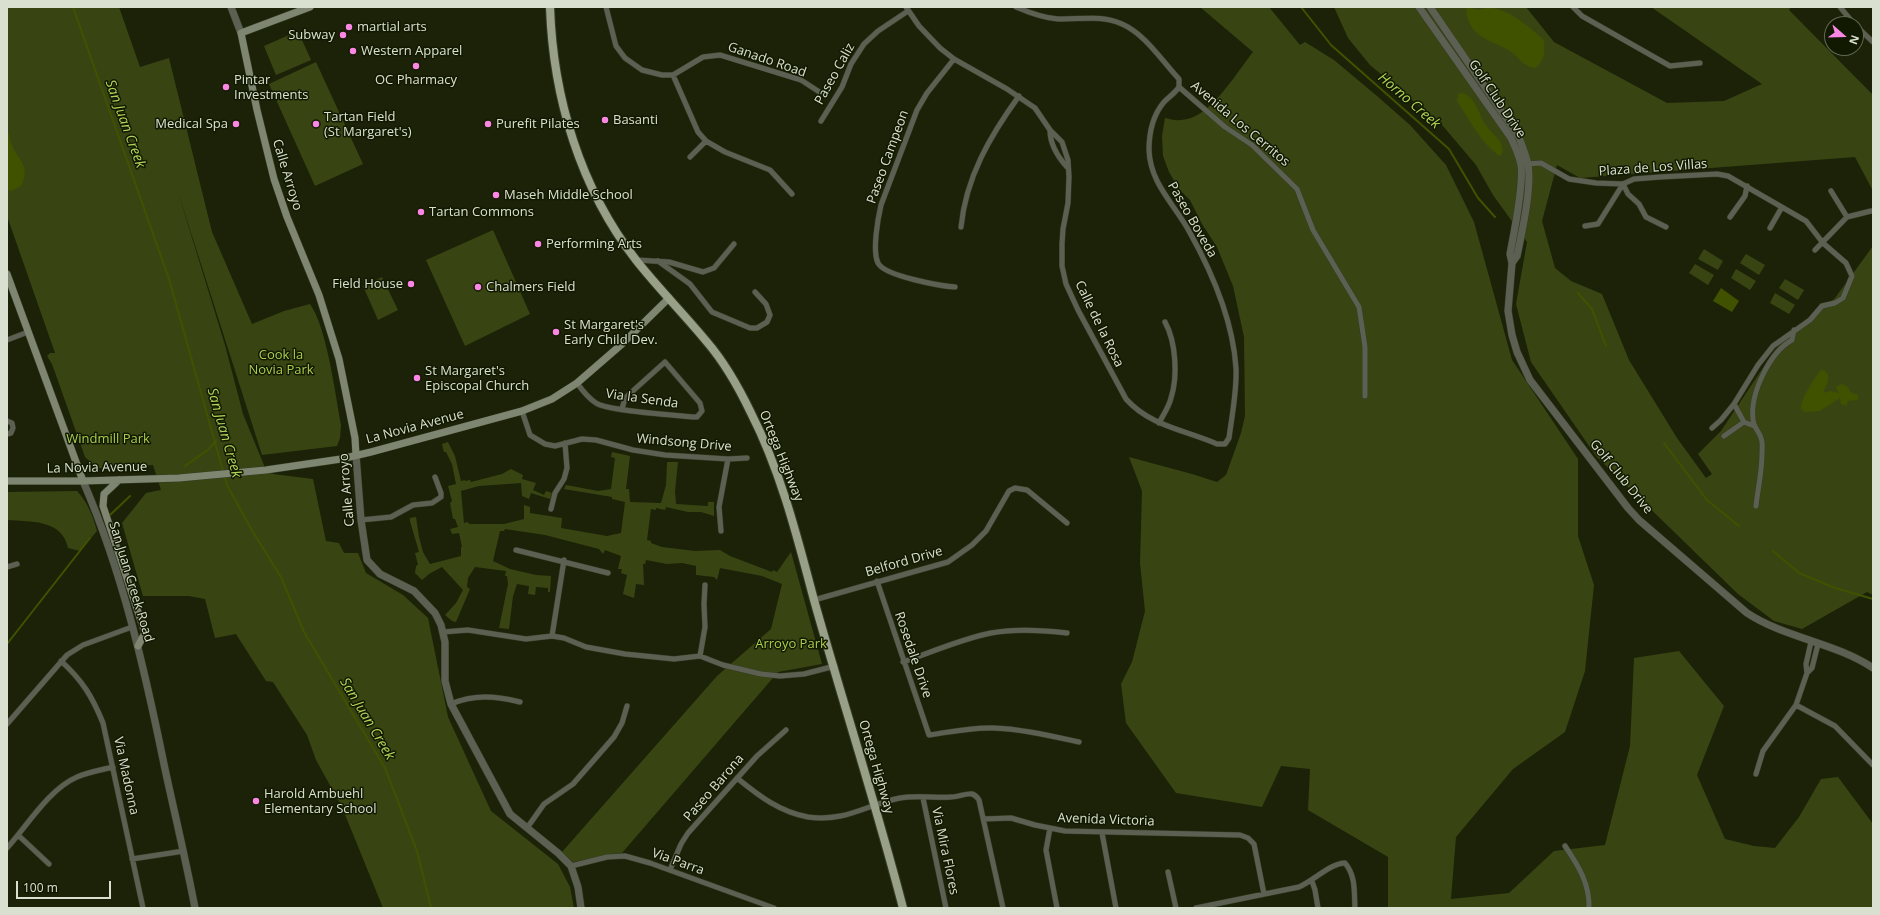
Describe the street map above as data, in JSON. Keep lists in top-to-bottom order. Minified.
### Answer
{"streets":{"main road":["Calle Arroyo","La Novia Avenue","Ortega Highway","San Juan Creek Road"],"street":["Ganado Road","Paseo Caliz","Golf Club Drive","Avenida Los Cerritos","Paseo Campeon","Plaza de Los Villas","Paseo Boveda","Calle de la Rosa","Via la Senda","Windsong Drive","Belford Drive","Rosedale Drive","Via Madonna","Paseo Barona","Avenida Victoria","Via Mira Flores","Via Parra"]},"crossings":[["Paseo Caliz","Calle de la Rosa"],["Golf Club Drive","Plaza de Los Villas"],["Avenida Los Cerritos","Paseo Boveda"],["Paseo Campeon","Calle de la Rosa"],["Calle Arroyo","La Novia Avenue"],["Calle Arroyo","Via Parra"],["Paseo Boveda","Calle de la Rosa"],["Via la Senda","La Novia Avenue"],["La Novia Avenue","Windsong Drive"],["La Novia Avenue","Ortega Highway"],["La Novia Avenue","San Juan Creek Road"],["Ortega Highway","Belford Drive"],["Belford Drive","Rosedale Drive"],["Paseo Barona","Via Parra"]],"water":["Horno Creek","San Juan Creek"],"parks":["Cook la Novia Park","Windmill Park","Arroyo Park"],"places":["martial arts","Subway","Western Apparel","OC Pharmacy","Pintar Investments","Basanti","Medical Spa","Tartan Field (St Margaret's)","Purefit Pilates","Maseh Middle School","Tartan Commons","Performing Arts","Field House","Chalmers Field","St Margaret's Early Child Dev.","St Margaret's Episcopal Church","Harold Ambuehl Elementary School"],"scale_bar":"100 m","north":"right"}
